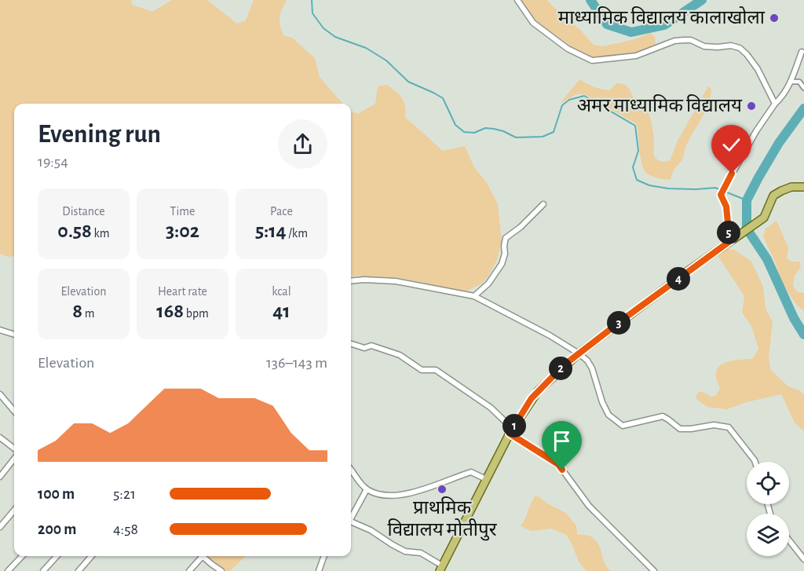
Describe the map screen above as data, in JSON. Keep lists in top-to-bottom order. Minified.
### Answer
{"places":["माध्यामिक विद्यालय कालाखोला","अमर माध्यामिक विद्यालय","प्राथमिक विद्यालय मोतीपुर"],"page":{"heading":["Evening run","19:54"],"stats":[["Distance","0.58 km"],["Time","3:02"],["Pace","5:14 /km"],["Elevation","8 m"],["Heart rate","168 bpm"],["kcal","41"]],"pins":["5","4","3","2","1"],"chart":["Elevation","136–143 m"],"list":[{"name":"100 m","note":"5:21"},{"name":"200 m","note":"4:58"}]}}
